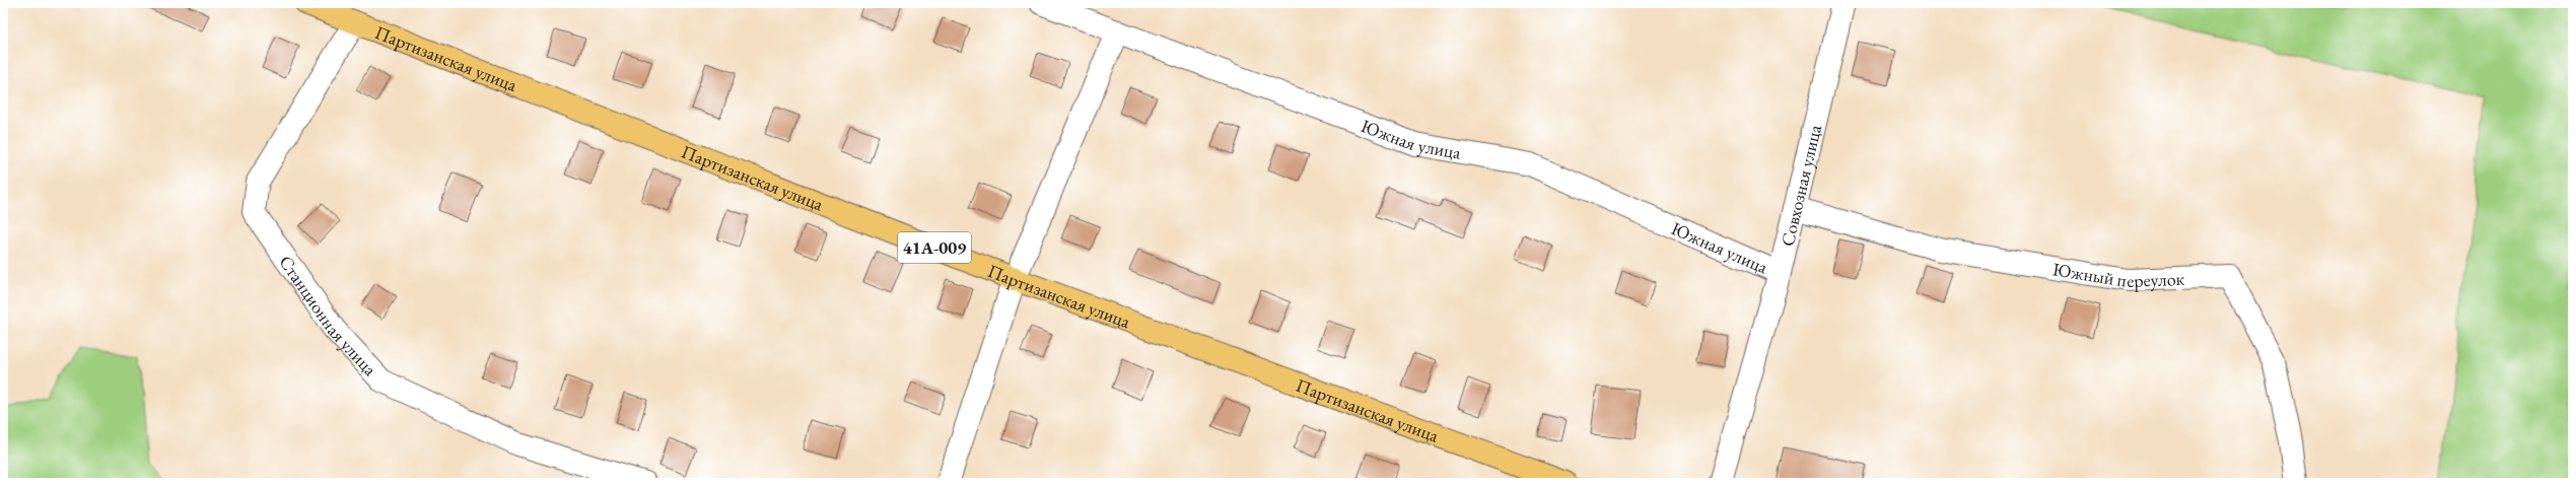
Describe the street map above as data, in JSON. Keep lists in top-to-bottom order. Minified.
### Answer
{"streets":{"main road":["Партизанская улица","41А-009"],"street":["Южная улица","Совхозная улица","Южный переулок","Станционная улица"]},"crossings":[["Партизанская улица","Станционная улица"],["Южная улица","Совхозная улица"],["Совхозная улица","Южный переулок"]]}
